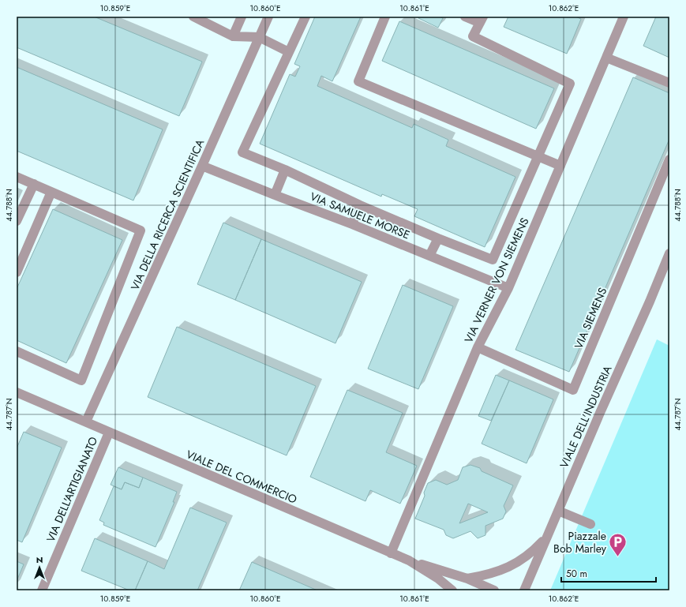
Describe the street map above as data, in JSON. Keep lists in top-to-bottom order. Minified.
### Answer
{"streets":{"street":["VIA DELLA RICERCA SCIENTIFICA","VIA SAMUELE MORSE","VIA VERNER VON SIEMENS","VIA SIEMENS","VIALE DELL'INDUSTRIA","VIALE DEL COMMERCIO","VIA DELL'ARTIGIANATO"]},"crossings":[["VIA DELLA RICERCA SCIENTIFICA","VIA SAMUELE MORSE"],["VIA DELLA RICERCA SCIENTIFICA","VIALE DEL COMMERCIO"],["VIA SAMUELE MORSE","VIA VERNER VON SIEMENS"],["VIA VERNER VON SIEMENS","VIA SIEMENS"],["VIA VERNER VON SIEMENS","VIALE DEL COMMERCIO"],["VIALE DEL COMMERCIO","VIA DELL'ARTIGIANATO"]],"places":{"parking":["Piazzale Bob Marley"]},"scale_bar":"50 m","north":"top","coordinates":["10.859°E","10.860°E","10.861°E","10.862°E","44.788°N","44.787°N"]}
